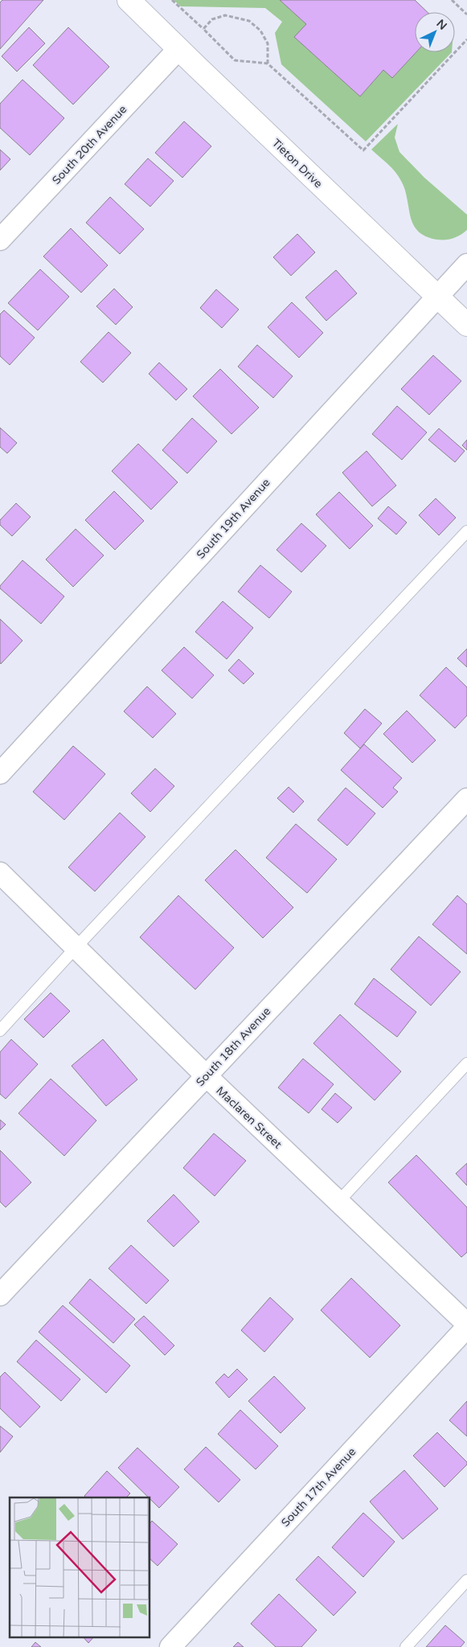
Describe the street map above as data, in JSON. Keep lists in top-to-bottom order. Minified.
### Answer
{"streets":{"main road":["Tieton Drive"],"street":["South 20th Avenue","South 19th Avenue","South 18th Avenue","Maclaren Street","South 17th Avenue"]},"crossings":[["South 20th Avenue","Tieton Drive"],["Tieton Drive","South 19th Avenue"],["South 18th Avenue","Maclaren Street"],["Maclaren Street","South 17th Avenue"]],"north":"top right"}
